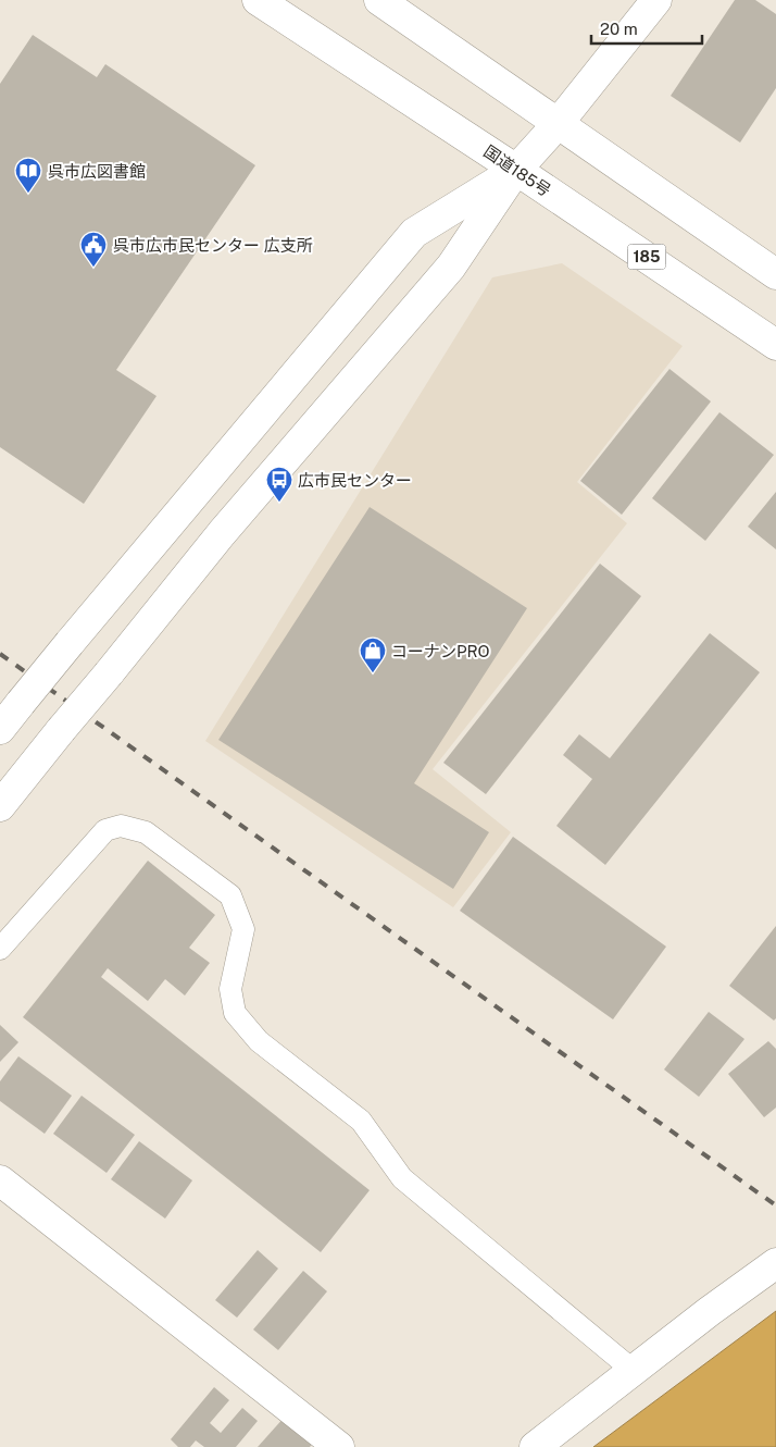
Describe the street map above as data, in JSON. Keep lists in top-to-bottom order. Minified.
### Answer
{"streets":{"main road":["国道185号","185"]},"places":{"library":["呉市広図書館"],"public building":["呉市広市民センター 広支所"],"bus stop":["広市民センター"],"shop":["コーナンPRO"]},"scale_bar":"20 m"}
